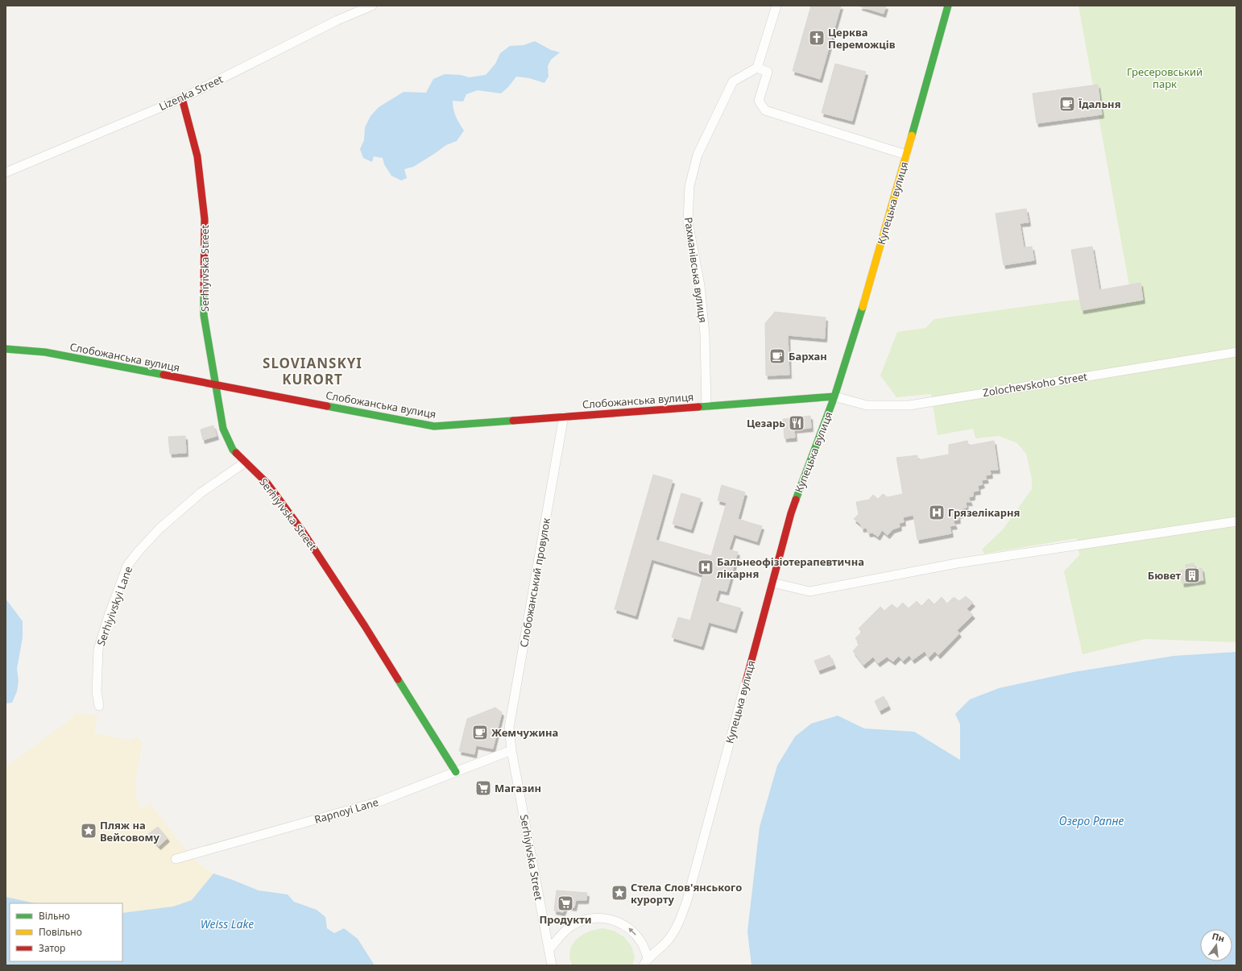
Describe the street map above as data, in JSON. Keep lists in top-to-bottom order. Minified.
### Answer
{"streets":{"street":["Lizenka Street","Купецька вулиця","Serhiyivska Street","Рахманівська вулиця","Слобожанська вулиця","Zolochevskoho Street","Слобожанський провулок","Serhiyivskyi Lane","Rapnoyi Lane"]},"crossings":[["Lizenka Street","Serhiyivska Street"],["Купецька вулиця","Слобожанська вулиця"],["Купецька вулиця","Zolochevskoho Street"],["Serhiyivska Street","Слобожанська вулиця"],["Serhiyivska Street","Слобожанський провулок"],["Serhiyivska Street","Serhiyivskyi Lane"],["Serhiyivska Street","Rapnoyi Lane"],["Рахманівська вулиця","Слобожанська вулиця"],["Слобожанська вулиця","Zolochevskoho Street"],["Слобожанська вулиця","Слобожанський провулок"],["Слобожанський провулок","Rapnoyi Lane"]],"districts":["SLOVIANSKYI KURORT"],"water":["Озеро Рапне","Weiss Lake"],"parks":["Гресеровський парк"],"places":{"church":["Церква Переможців"],"cafe":["Їдальня","Бархан","Жемчужина"],"restaurant":["Цезарь"],"hospital":["Грязелікарня","Бальнеофізіотерапевтична лікарня"],"building":["Бювет"],"supermarket":["Магазин","Продукти"],"place":["Пляж на Вейсовому","Стела Слов'янського курорту"]},"legend":["Вільно","Повільно","Затор"],"north":"top"}
